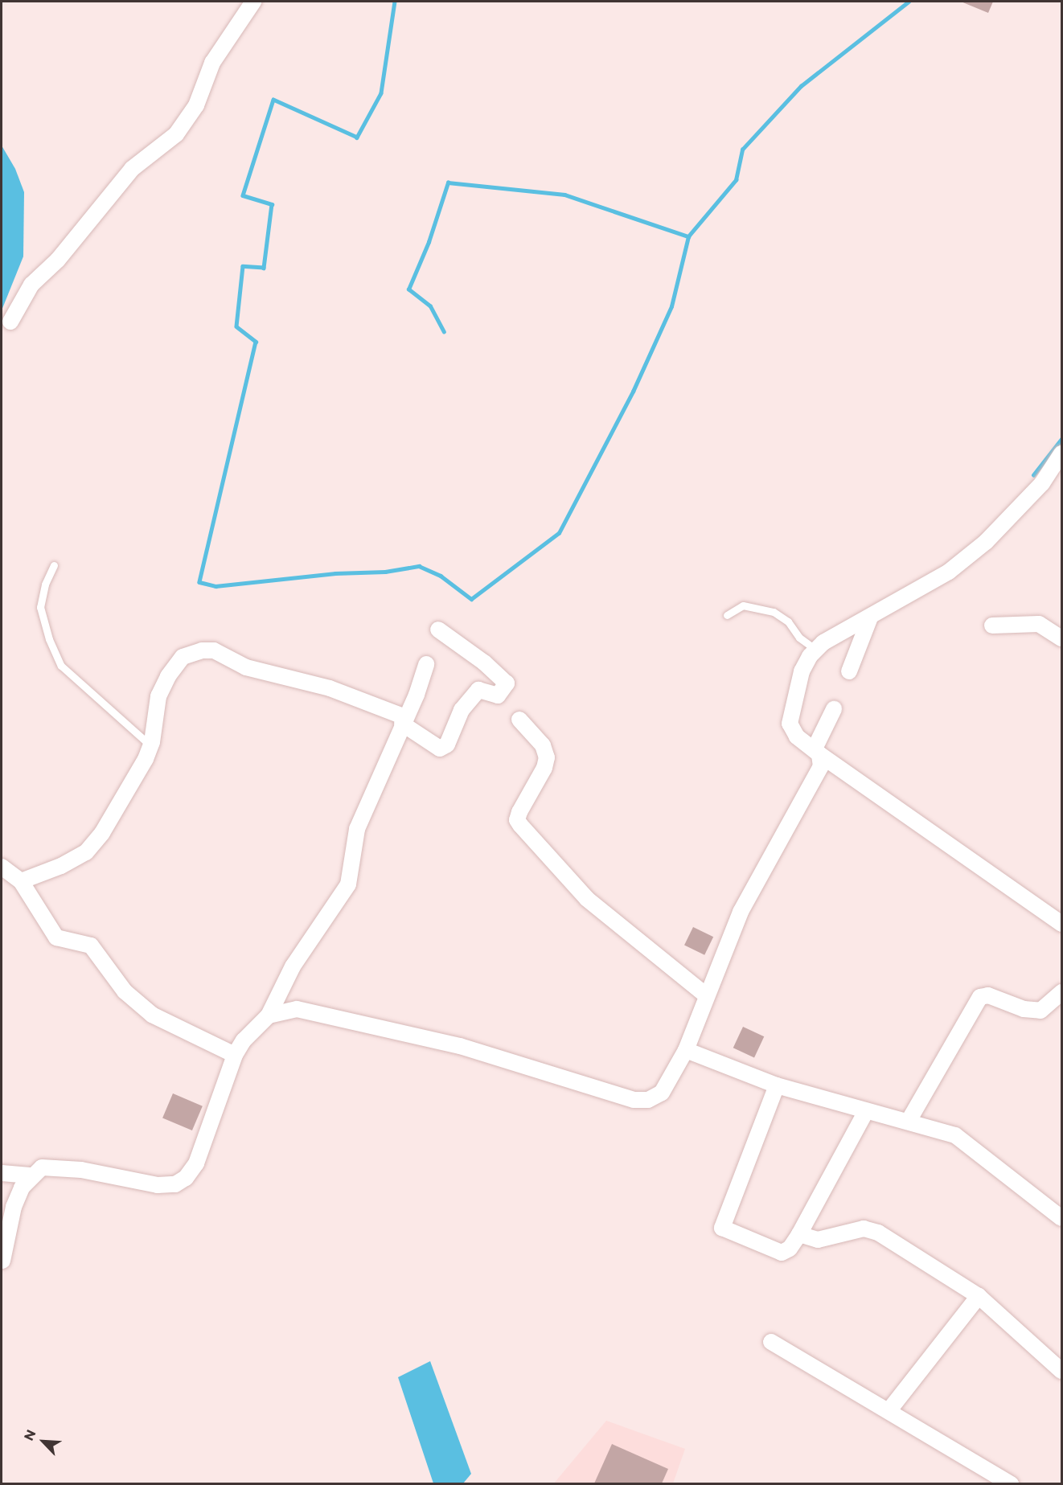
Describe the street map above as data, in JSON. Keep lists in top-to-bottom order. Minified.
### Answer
{"north":"top left"}
